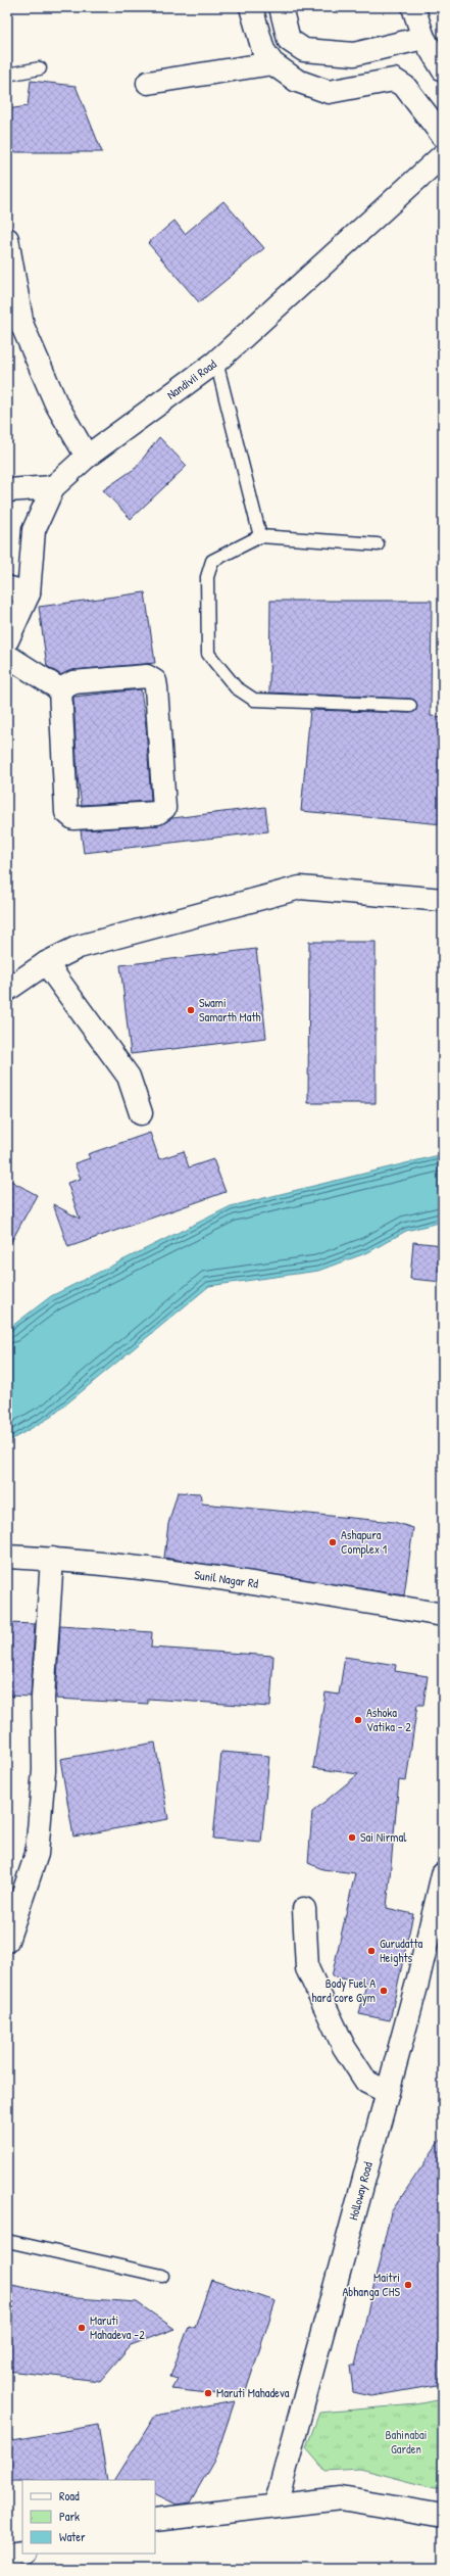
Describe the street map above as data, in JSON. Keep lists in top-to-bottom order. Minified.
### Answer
{"streets":{"street":["Nandivii Road","Sunil Nagar Rd","Holloway Road"]},"parks":["Bahinabai Garden"],"places":["Swami Samarth Math","Ashapura Complex 1","Ashoka Vatika - 2","Sai Nirmal","Gurudatta Heights","Body Fuel A hard core Gym","Maitri Abhanga CHS","Maruti Mahadeva -2","Maruti Mahadeva"],"legend":["Road","Park","Water"]}
